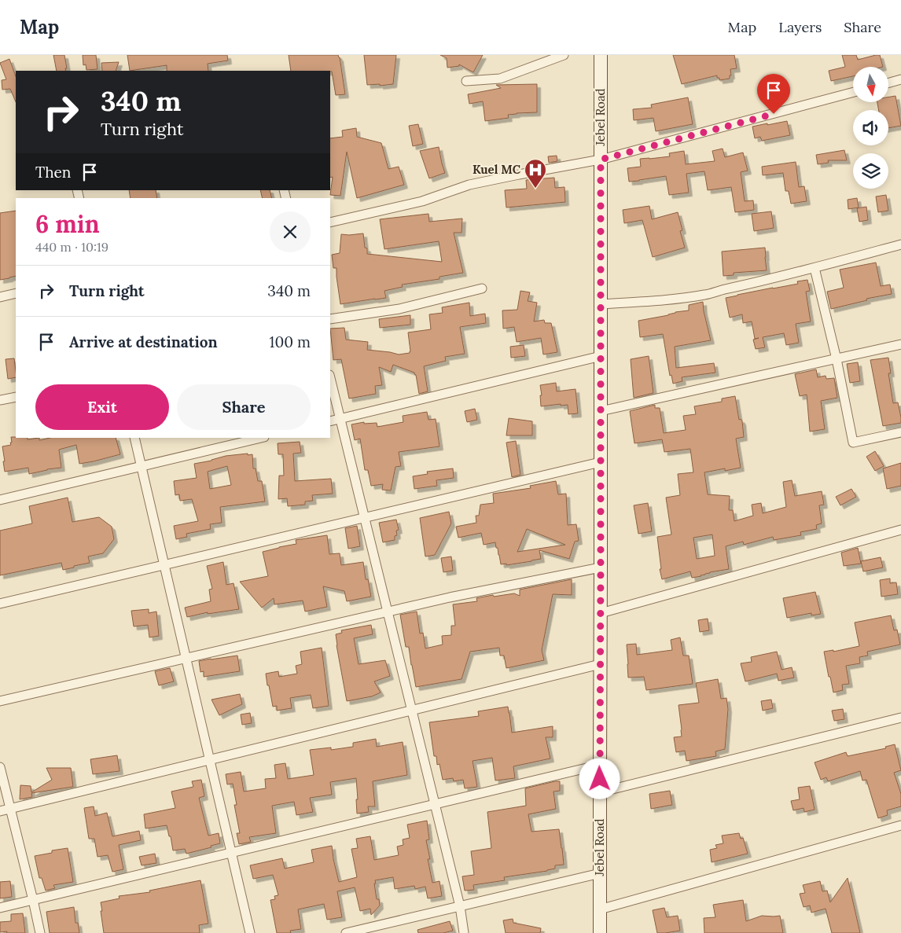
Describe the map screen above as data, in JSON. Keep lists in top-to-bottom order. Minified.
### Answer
{"streets":{"main road":["Jebel Road"]},"places":{"hospital":["Kuel MC"]},"north":"bottom","page":{"header":"Map","nav":["Map","Layers","Share"],"turn":["340 m","Turn right"],"then":"Then","heading":["6 min","440 m · 10:19"],"list":[{"name":"Turn right","value":"340 m"},{"name":"Arrive at destination","value":"100 m"}],"buttons":["Exit","Share"]}}
